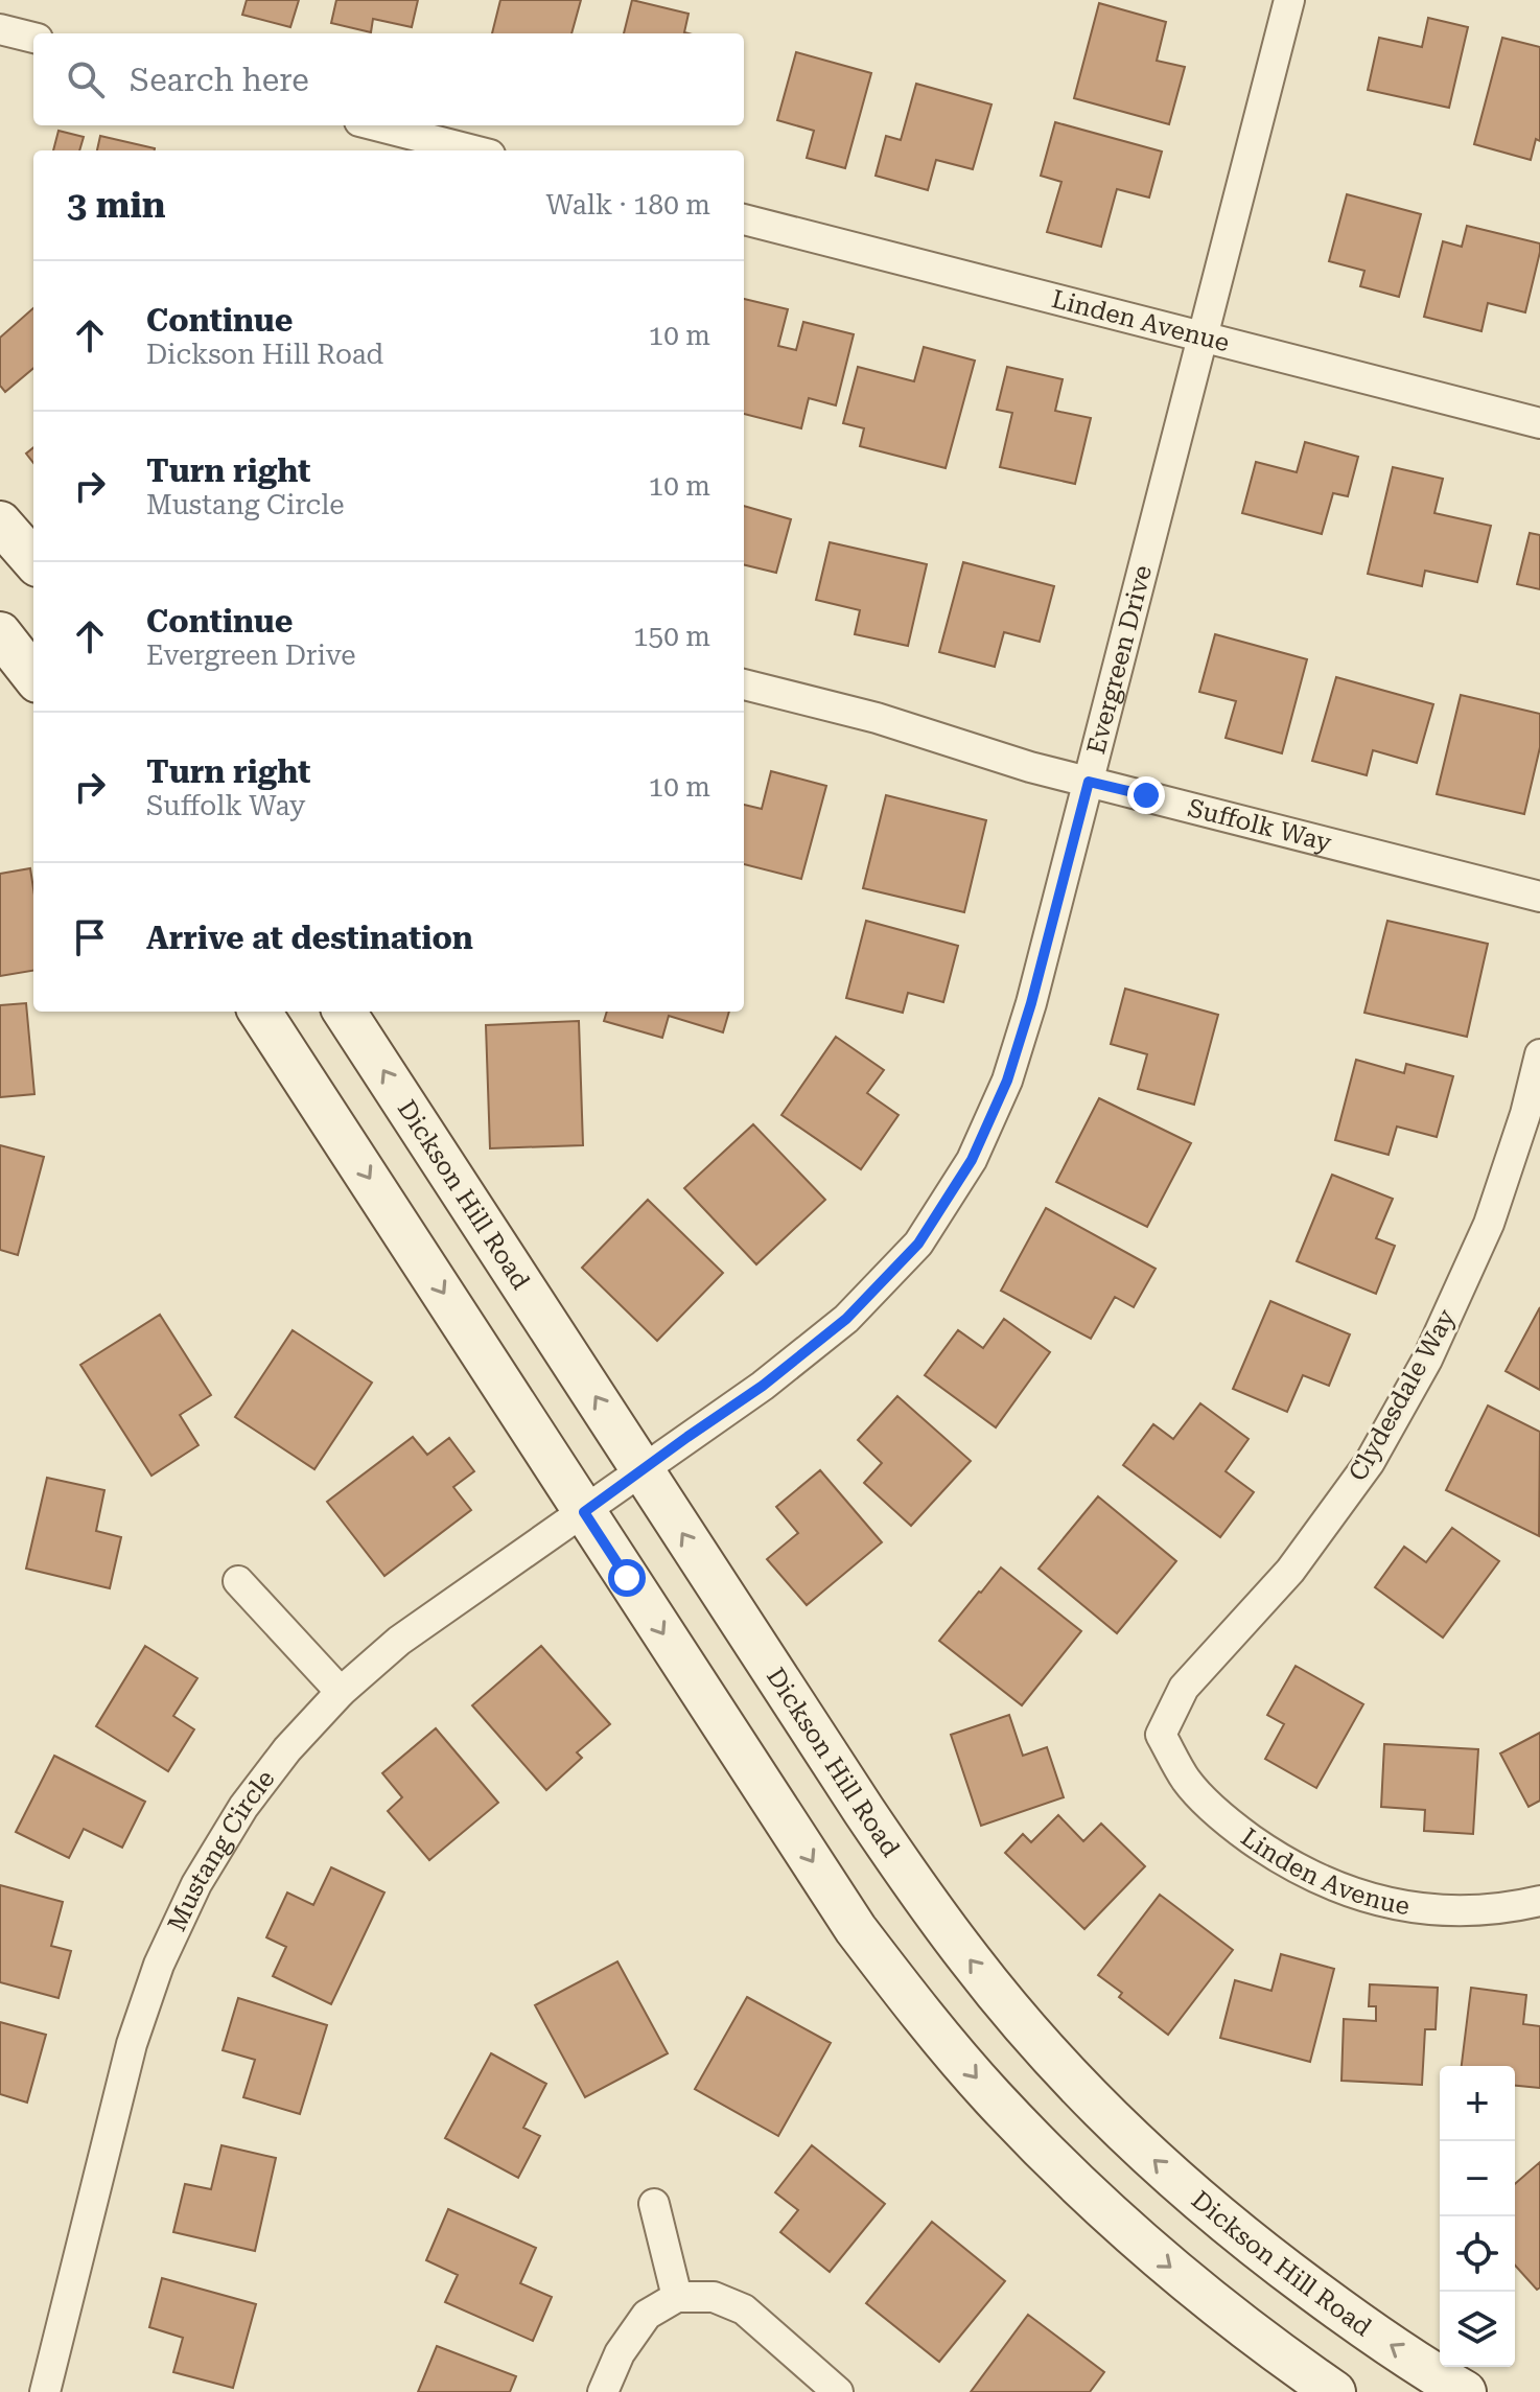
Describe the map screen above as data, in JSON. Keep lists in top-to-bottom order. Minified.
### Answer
{"streets":{"street":["Linden Avenue","Evergreen Drive","Suffolk Way","Dickson Hill Road","Clydesdale Way","Mustang Circle"]},"crossings":[["Linden Avenue","Evergreen Drive"],["Linden Avenue","Clydesdale Way"],["Evergreen Drive","Suffolk Way"],["Evergreen Drive","Dickson Hill Road"],["Evergreen Drive","Mustang Circle"],["Dickson Hill Road","Mustang Circle"]],"page":{"search":"Search here","heading":["3 min","Walk · 180 m"],"list":[["Continue","Dickson Hill Road","10 m"],["Turn right","Mustang Circle","10 m"],["Continue","Evergreen Drive","150 m"],["Turn right","Suffolk Way","10 m"],"Arrive at destination"],"map_buttons":["+","−"]}}
